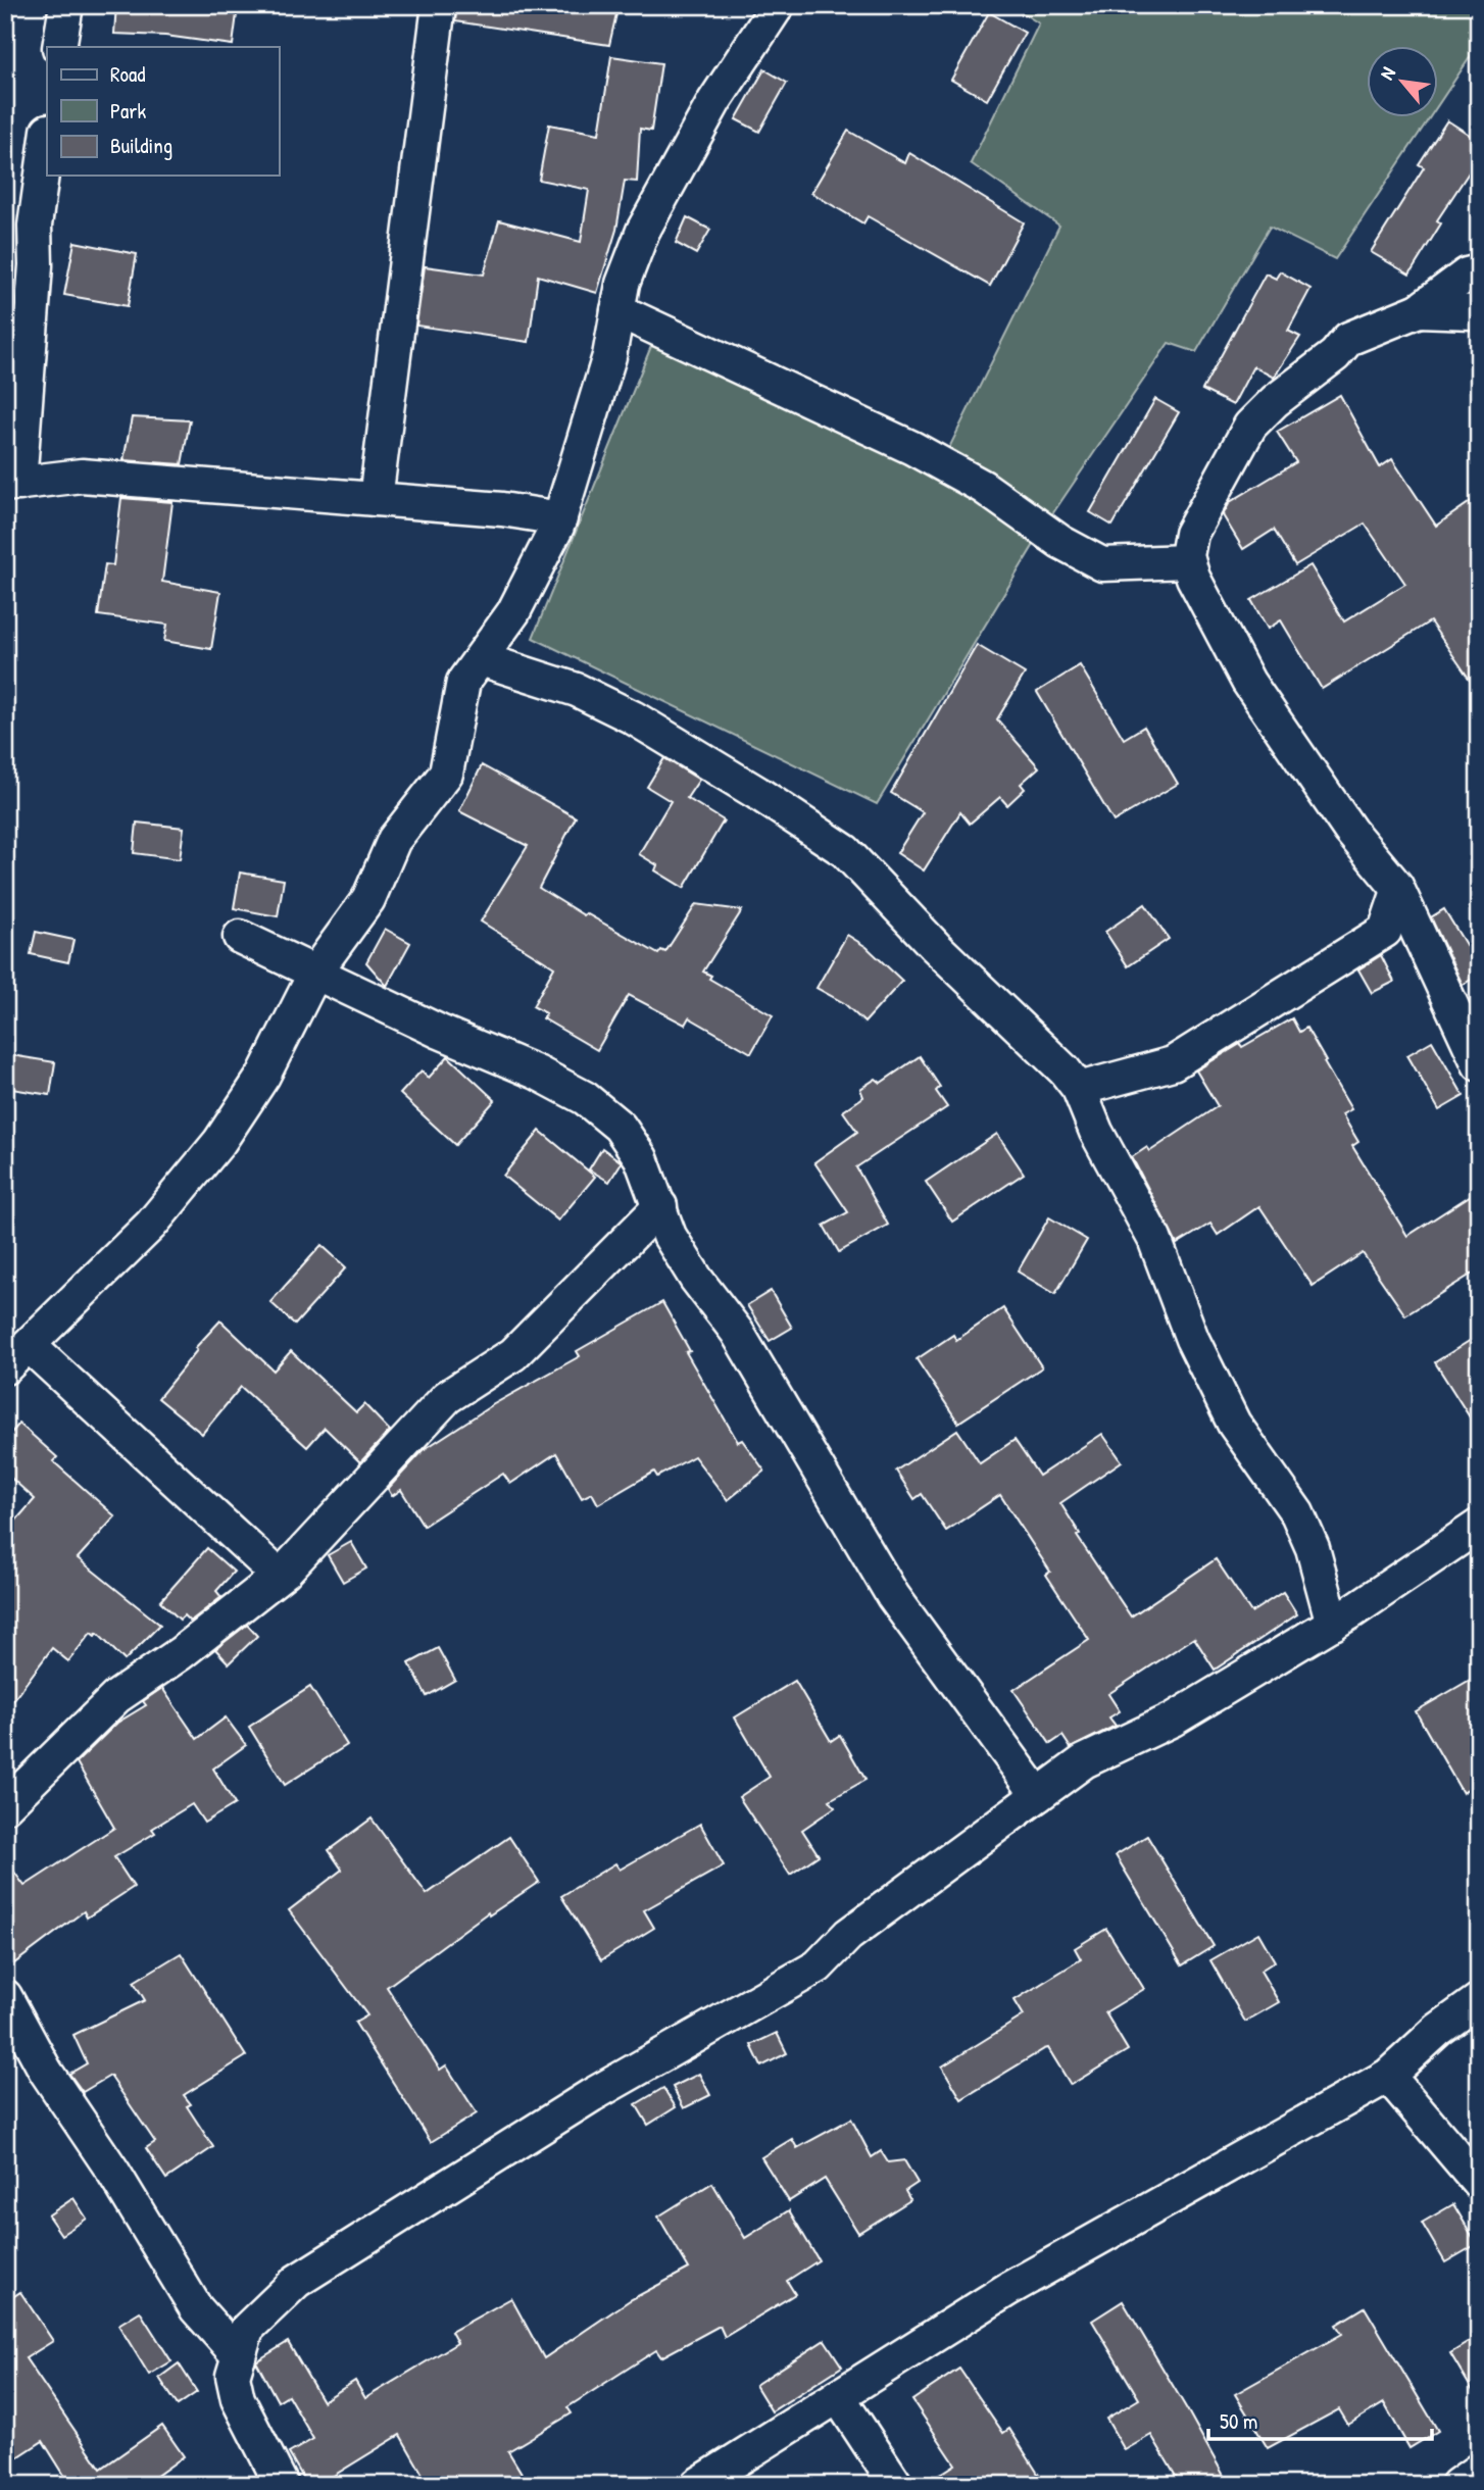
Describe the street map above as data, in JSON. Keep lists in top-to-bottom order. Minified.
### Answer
{"legend":["Road","Park","Building"],"scale_bar":"50 m","north":"top left"}
